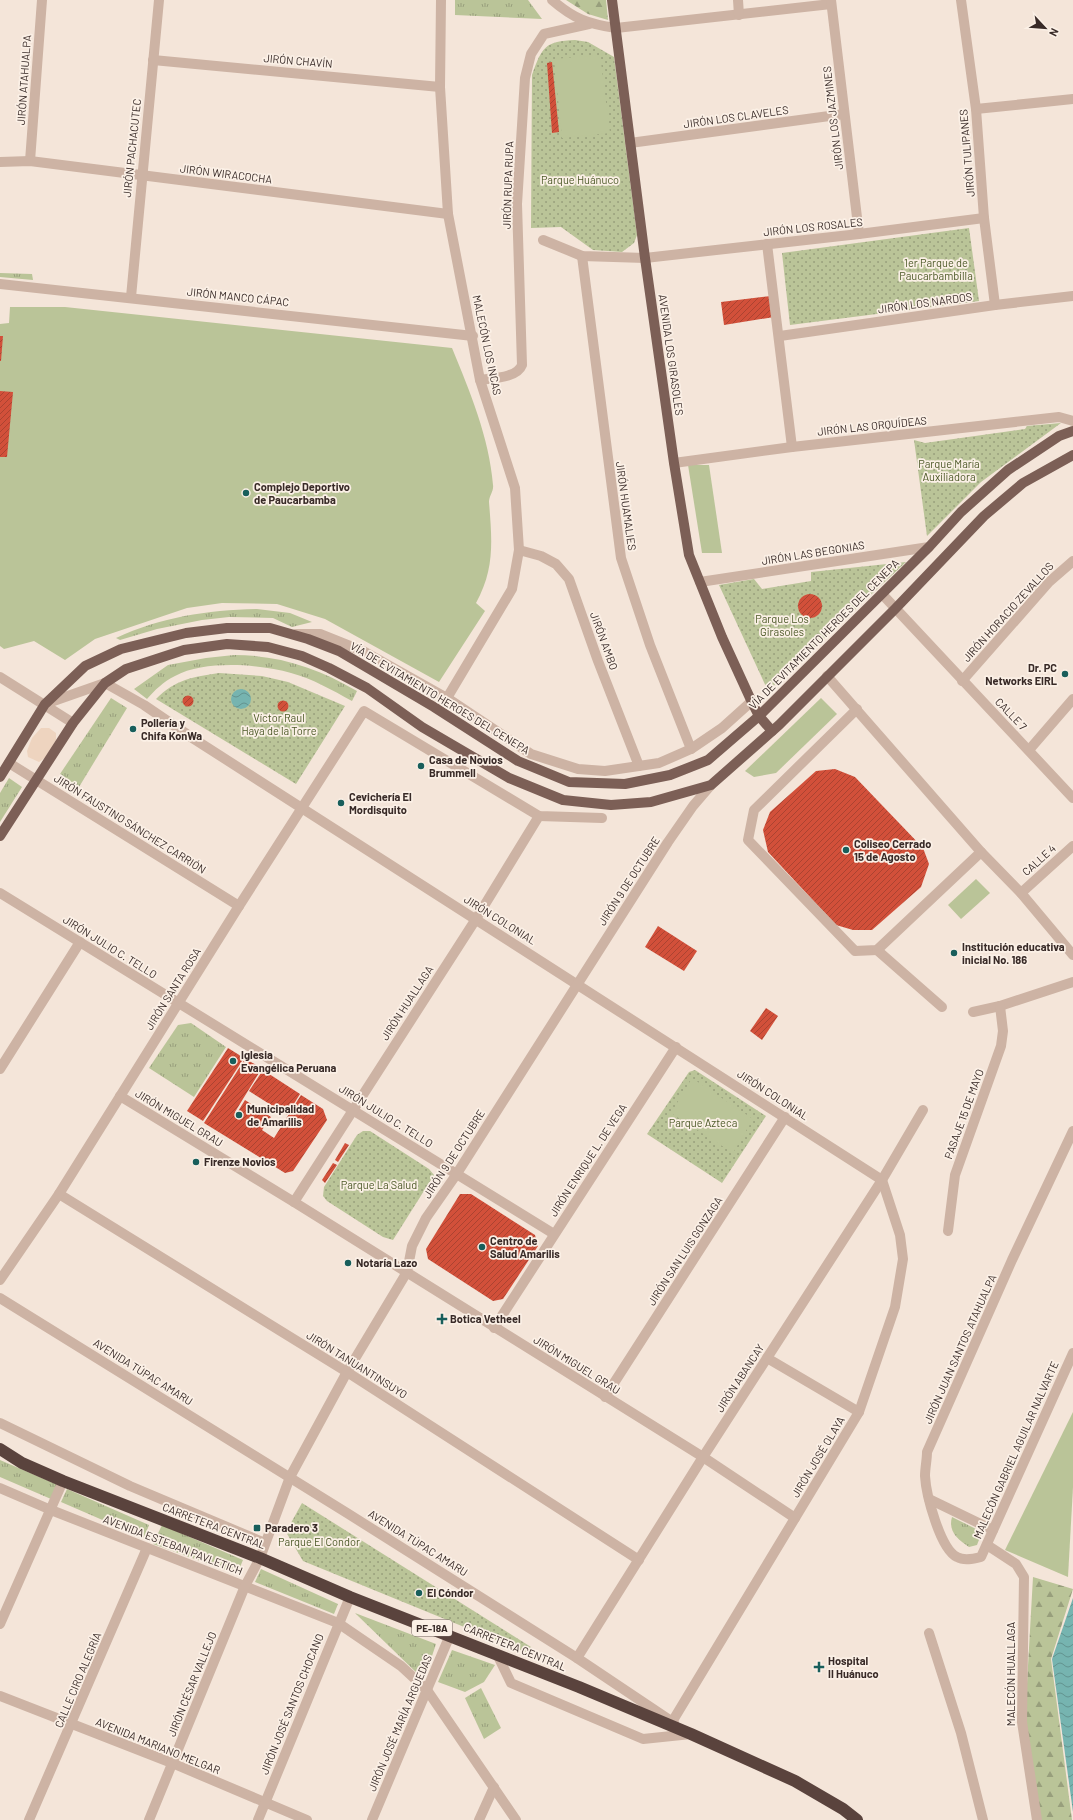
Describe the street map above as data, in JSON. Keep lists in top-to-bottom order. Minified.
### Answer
{"streets":{"highway":["CARRETERA CENTRAL","PE-18A"],"main road":["AVENIDA LOS GIRASOLES","VÍA DE EVITAMIENTO HEROES DEL CENEPA"],"street":["JIRÓN CHAVÍN","JIRÓN ATAHUALPA","JIRÓN LOS CLAVELES","JIRÓN LOS JAZMINES","JIRÓN PACHACUTEC","JIRÓN TULIPANES","JIRÓN WIRACOCHA","JIRÓN RUPA RUPA","JIRÓN LOS ROSALES","JIRÓN MANCO CÁPAC","JIRÓN LOS NARDOS","MALECÓN LOS INCAS","JIRÓN LAS ORQUÍDEAS","JIRÓN HUAMALIES","JIRÓN LAS BEGONIAS","JIRÓN HORACIO ZEVALLOS","JIRÓN AMBO","CALLE 7","JIRÓN FAUSTINO SÁNCHEZ CARRIÓN","CALLE 4","JIRÓN 9 DE OCTUBRE","JIRÓN COLONIAL","JIRÓN JULIO C. TELLO","JIRÓN SANTA ROSA","JIRÓN HUALLAGA","PASAJE 15 DE MAYO","JIRÓN MIGUEL GRAU","JIRÓN ENRIQUE L. DE VEGA","JIRÓN SAN LUIS GONZAGA","JIRÓN JUAN SANTOS ATAHUALPA","JIRÓN TANUANTINSUYO","AVENIDA TÚPAC AMARU","JIRÓN ABANCAY","MALECÓN GABRIEL AGUILAR NALVARTE","JIRÓN JOSÉ OLAYA","AVENIDA ESTEBAN PAVLETICH","MALECÓN HUALLAGA","CALLE CIRO ALEGRÍA","JIRÓN CÉSAR VALLEJO","JIRÓN JOSÉ SANTOS CHOCANO","JIRÓN JOSÉ MARÍA ARGUEDAS","AVENIDA MARIANO MELGAR"]},"crossings":[["JIRÓN CHAVÍN","JIRÓN PACHACUTEC"],["JIRÓN CHAVÍN","MALECÓN LOS INCAS"],["JIRÓN ATAHUALPA","JIRÓN WIRACOCHA"],["JIRÓN LOS CLAVELES","JIRÓN LOS JAZMINES"],["JIRÓN LOS CLAVELES","AVENIDA LOS GIRASOLES"],["JIRÓN LOS JAZMINES","JIRÓN LOS ROSALES"],["JIRÓN PACHACUTEC","JIRÓN WIRACOCHA"],["JIRÓN PACHACUTEC","JIRÓN MANCO CÁPAC"],["JIRÓN TULIPANES","JIRÓN LOS ROSALES"],["JIRÓN TULIPANES","JIRÓN LOS NARDOS"],["JIRÓN WIRACOCHA","MALECÓN LOS INCAS"],["JIRÓN RUPA RUPA","MALECÓN LOS INCAS"],["JIRÓN LOS ROSALES","AVENIDA LOS GIRASOLES"],["JIRÓN LOS ROSALES","JIRÓN HUAMALIES"],["JIRÓN MANCO CÁPAC","MALECÓN LOS INCAS"],["MALECÓN LOS INCAS","JIRÓN AMBO"],["AVENIDA LOS GIRASOLES","JIRÓN LAS ORQUÍDEAS"],["AVENIDA LOS GIRASOLES","JIRÓN LAS BEGONIAS"],["AVENIDA LOS GIRASOLES","VÍA DE EVITAMIENTO HEROES DEL CENEPA"],["JIRÓN LAS BEGONIAS","VÍA DE EVITAMIENTO HEROES DEL CENEPA"],["JIRÓN HORACIO ZEVALLOS","CALLE 7"],["VÍA DE EVITAMIENTO HEROES DEL CENEPA","CALLE 7"],["VÍA DE EVITAMIENTO HEROES DEL CENEPA","JIRÓN FAUSTINO SÁNCHEZ CARRIÓN"],["JIRÓN FAUSTINO SÁNCHEZ CARRIÓN","JIRÓN SANTA ROSA"],["JIRÓN 9 DE OCTUBRE","JIRÓN COLONIAL"],["JIRÓN 9 DE OCTUBRE","JIRÓN JULIO C. TELLO"],["JIRÓN 9 DE OCTUBRE","JIRÓN MIGUEL GRAU"],["JIRÓN 9 DE OCTUBRE","JIRÓN TANUANTINSUYO"],["JIRÓN 9 DE OCTUBRE","AVENIDA TÚPAC AMARU"],["JIRÓN 9 DE OCTUBRE","CARRETERA CENTRAL"],["JIRÓN 9 DE OCTUBRE","JIRÓN CÉSAR VALLEJO"],["JIRÓN COLONIAL","JIRÓN SANTA ROSA"],["JIRÓN COLONIAL","JIRÓN HUALLAGA"],["JIRÓN COLONIAL","JIRÓN ENRIQUE L. DE VEGA"],["JIRÓN COLONIAL","JIRÓN SAN LUIS GONZAGA"],["JIRÓN COLONIAL","JIRÓN ABANCAY"],["JIRÓN COLONIAL","JIRÓN JOSÉ OLAYA"],["JIRÓN JULIO C. TELLO","JIRÓN SANTA ROSA"],["JIRÓN JULIO C. TELLO","JIRÓN HUALLAGA"],["JIRÓN JULIO C. TELLO","JIRÓN ENRIQUE L. DE VEGA"],["JIRÓN SANTA ROSA","JIRÓN HUALLAGA"],["JIRÓN SANTA ROSA","JIRÓN MIGUEL GRAU"],["JIRÓN SANTA ROSA","JIRÓN TANUANTINSUYO"],["JIRÓN HUALLAGA","JIRÓN MIGUEL GRAU"],["JIRÓN MIGUEL GRAU","JIRÓN ENRIQUE L. DE VEGA"],["JIRÓN MIGUEL GRAU","JIRÓN SAN LUIS GONZAGA"],["JIRÓN MIGUEL GRAU","JIRÓN ABANCAY"],["JIRÓN MIGUEL GRAU","JIRÓN JOSÉ OLAYA"],["JIRÓN JUAN SANTOS ATAHUALPA","MALECÓN GABRIEL AGUILAR NALVARTE"],["JIRÓN TANUANTINSUYO","JIRÓN ABANCAY"],["AVENIDA TÚPAC AMARU","JIRÓN ABANCAY"],["AVENIDA TÚPAC AMARU","JIRÓN JOSÉ OLAYA"],["AVENIDA TÚPAC AMARU","CARRETERA CENTRAL"],["JIRÓN ABANCAY","JIRÓN JOSÉ OLAYA"],["MALECÓN GABRIEL AGUILAR NALVARTE","MALECÓN HUALLAGA"],["CARRETERA CENTRAL","JIRÓN CÉSAR VALLEJO"],["CARRETERA CENTRAL","JIRÓN JOSÉ SANTOS CHOCANO"],["CARRETERA CENTRAL","JIRÓN JOSÉ MARÍA ARGUEDAS"],["AVENIDA ESTEBAN PAVLETICH","CALLE CIRO ALEGRÍA"],["AVENIDA ESTEBAN PAVLETICH","JIRÓN CÉSAR VALLEJO"],["AVENIDA ESTEBAN PAVLETICH","JIRÓN JOSÉ SANTOS CHOCANO"],["AVENIDA ESTEBAN PAVLETICH","JIRÓN JOSÉ MARÍA ARGUEDAS"],["CALLE CIRO ALEGRÍA","AVENIDA MARIANO MELGAR"],["JIRÓN CÉSAR VALLEJO","AVENIDA MARIANO MELGAR"],["JIRÓN JOSÉ SANTOS CHOCANO","AVENIDA MARIANO MELGAR"]],"parks":["Parque Huánuco","1er Parque de Paucarbambilla","Parque María Auxiliadora","Parque Los Girasoles","Víctor Raul Haya de la Torre","Parque Azteca","Parque La Salud","Parque El Condor"],"places":{"other":["Complejo Deportivo de Paucarbamba","Dr. PC Networks EIRL","Pollería y Chifa KonWa","Casa de Novios Brummell","Cevichería El Mordisquito","Coliseo Cerrado 15 de Agosto","Institución educativa inicial No. 186","Iglesia Evangélica Peruana","Municipalidad de Amarilis","Firenze Novios","Centro de Salud Amarilis","Notaría Lazo","El Cóndor"],"health":["Botica Vetheel","Hospital II Huánuco"],"transit":["Paradero 3"]},"north":"bottom right"}
